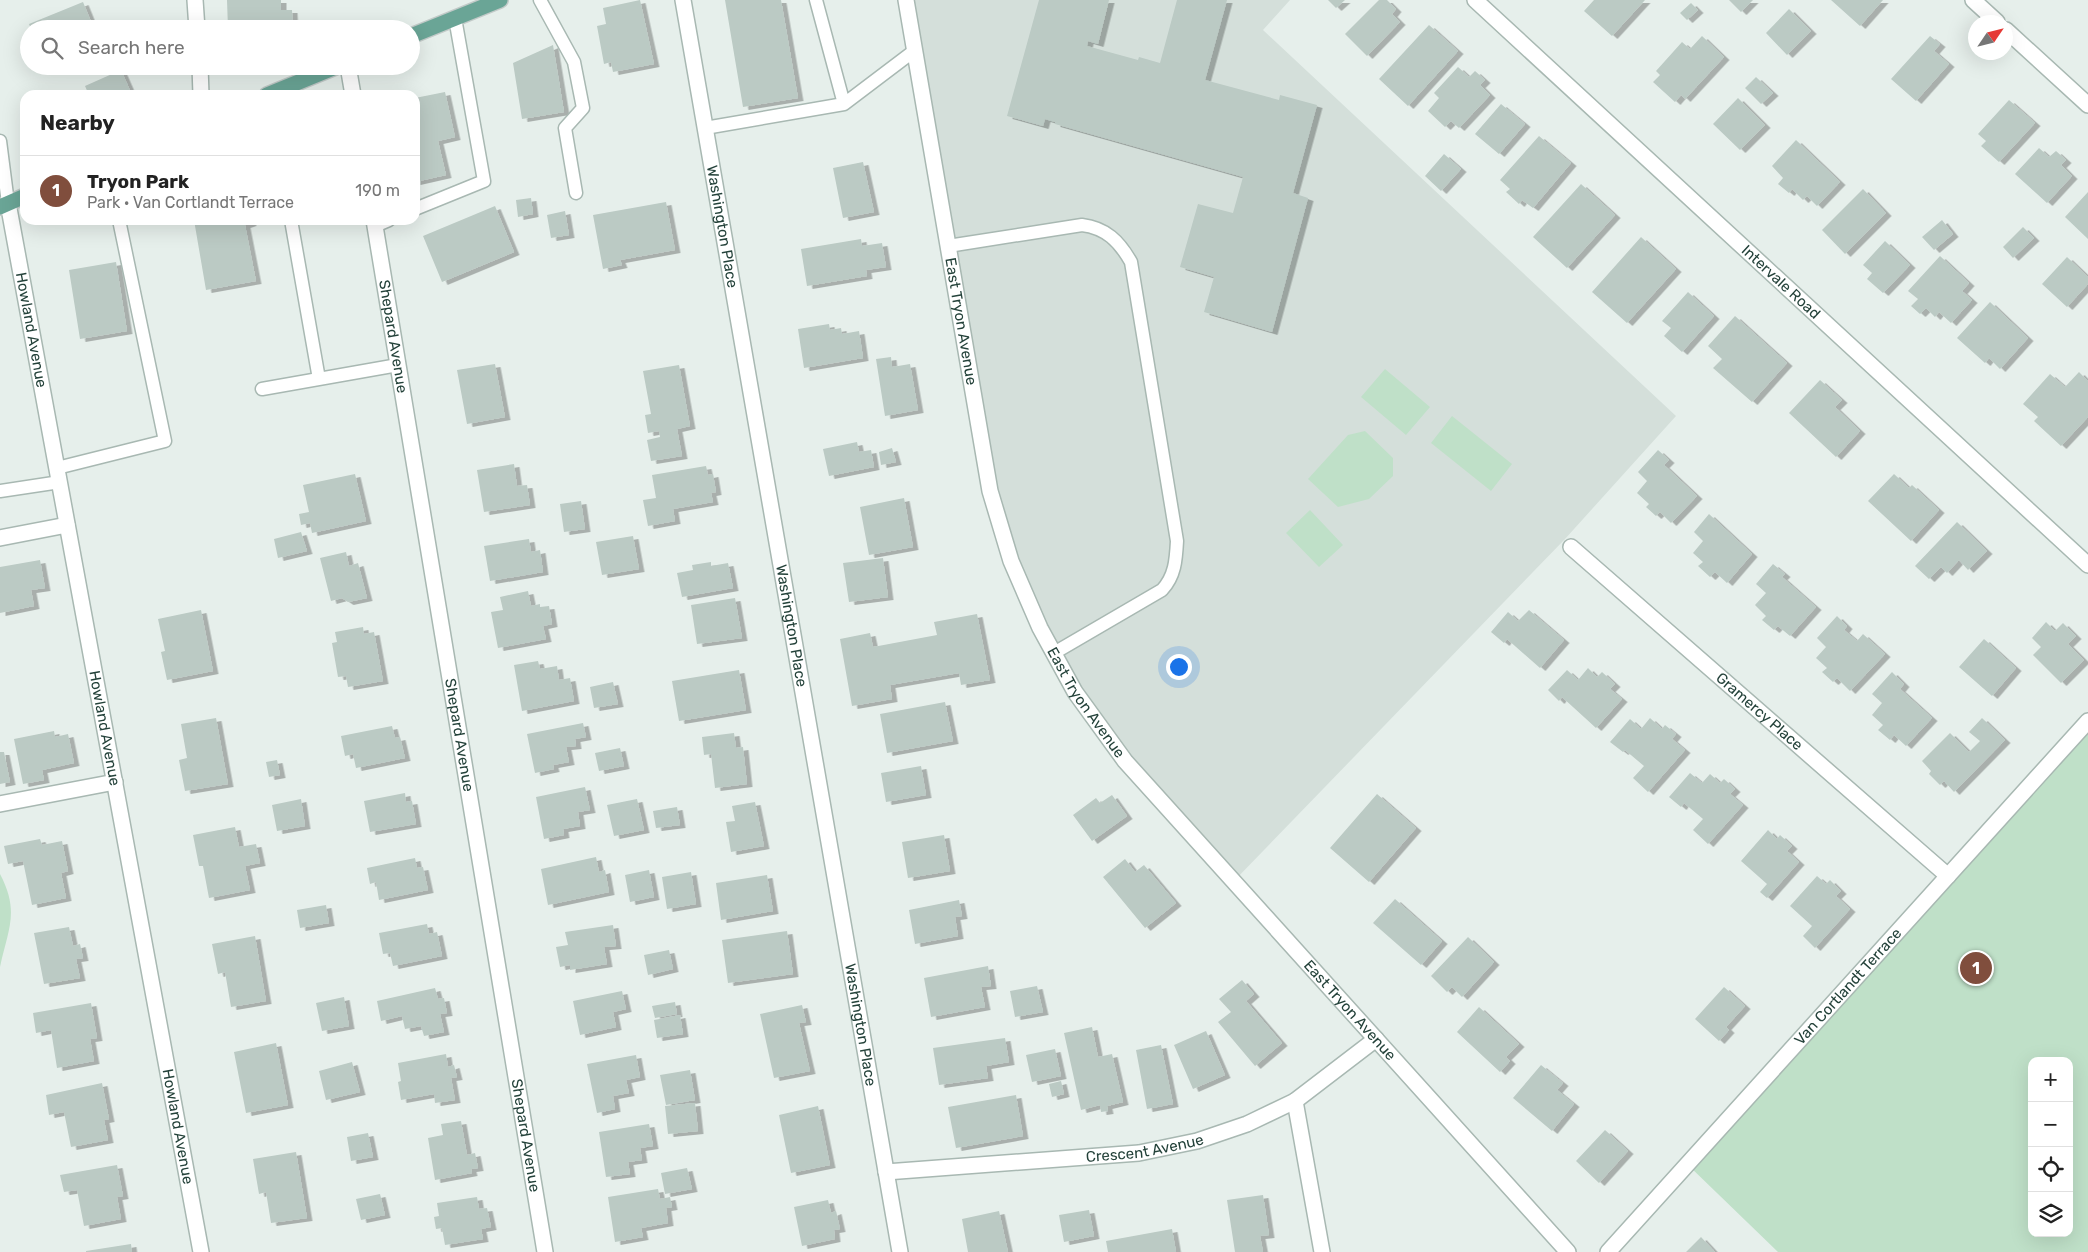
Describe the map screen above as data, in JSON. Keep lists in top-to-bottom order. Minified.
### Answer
{"streets":{"street":["Washington Place","Intervale Road","East Tryon Avenue","Howland Avenue","Shepard Avenue","Gramercy Place","Van Cortlandt Terrace","Crescent Avenue"]},"crossings":[["Washington Place","Crescent Avenue"],["East Tryon Avenue","Crescent Avenue"],["Gramercy Place","Van Cortlandt Terrace"]],"north":"top right","page":{"search":"Search here","heading":"Nearby","list":[{"mark":"1","name":"Tryon Park","note":"Park · Van Cortlandt Terrace","value":"190 m"}],"pins":"1","map_buttons":["+","−"]}}
